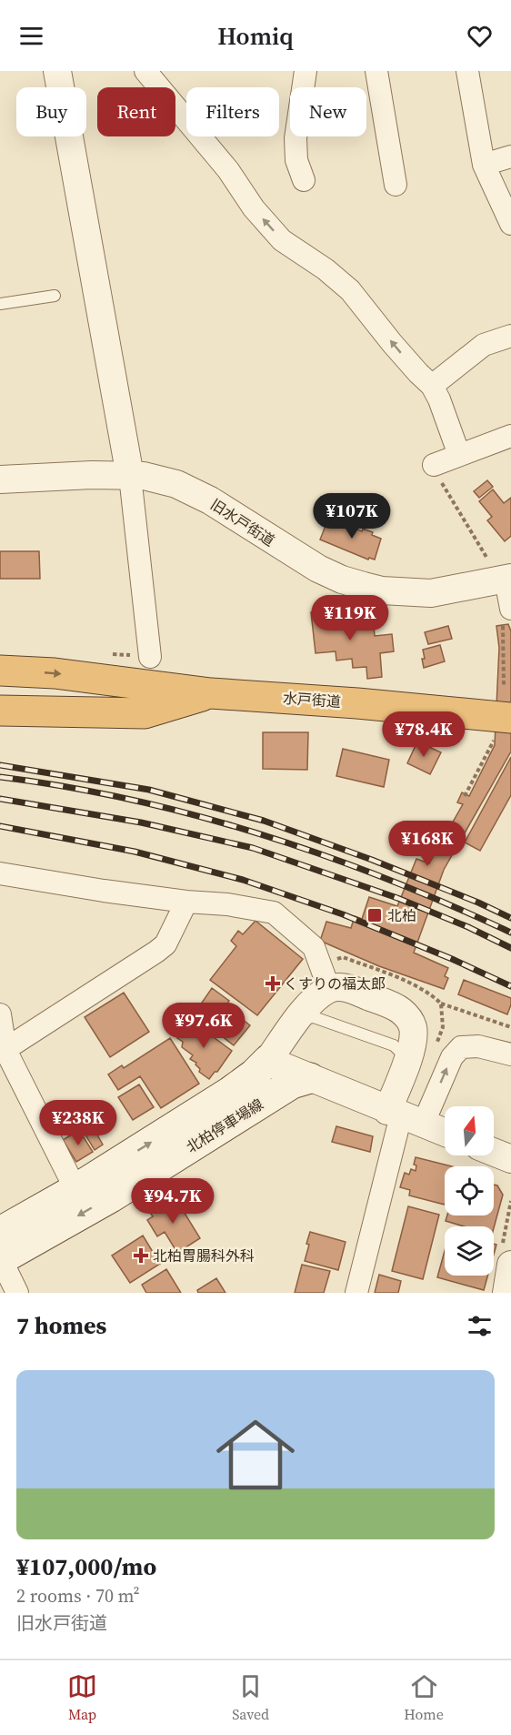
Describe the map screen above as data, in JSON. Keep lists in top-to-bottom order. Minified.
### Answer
{"streets":{"highway":["水戸街道"],"main road":["北柏停車場線"],"street":["旧水戸街道"]},"places":{"transit":["北柏"],"health":["くすりの福太郎","北柏胃腸科外科"]},"north":"top","page":{"header":"Homiq","chip":["Buy","Rent","Filters","New"],"price":["¥107K","¥119K","¥78.4K","¥168K","¥97.6K","¥238K","¥94.7K"],"heading":"7 homes","list":[{"name":"¥107,000/mo","note":"2 rooms · 70 m² · 旧水戸街道"}],"tabs":["Map","Saved","Home"]}}
